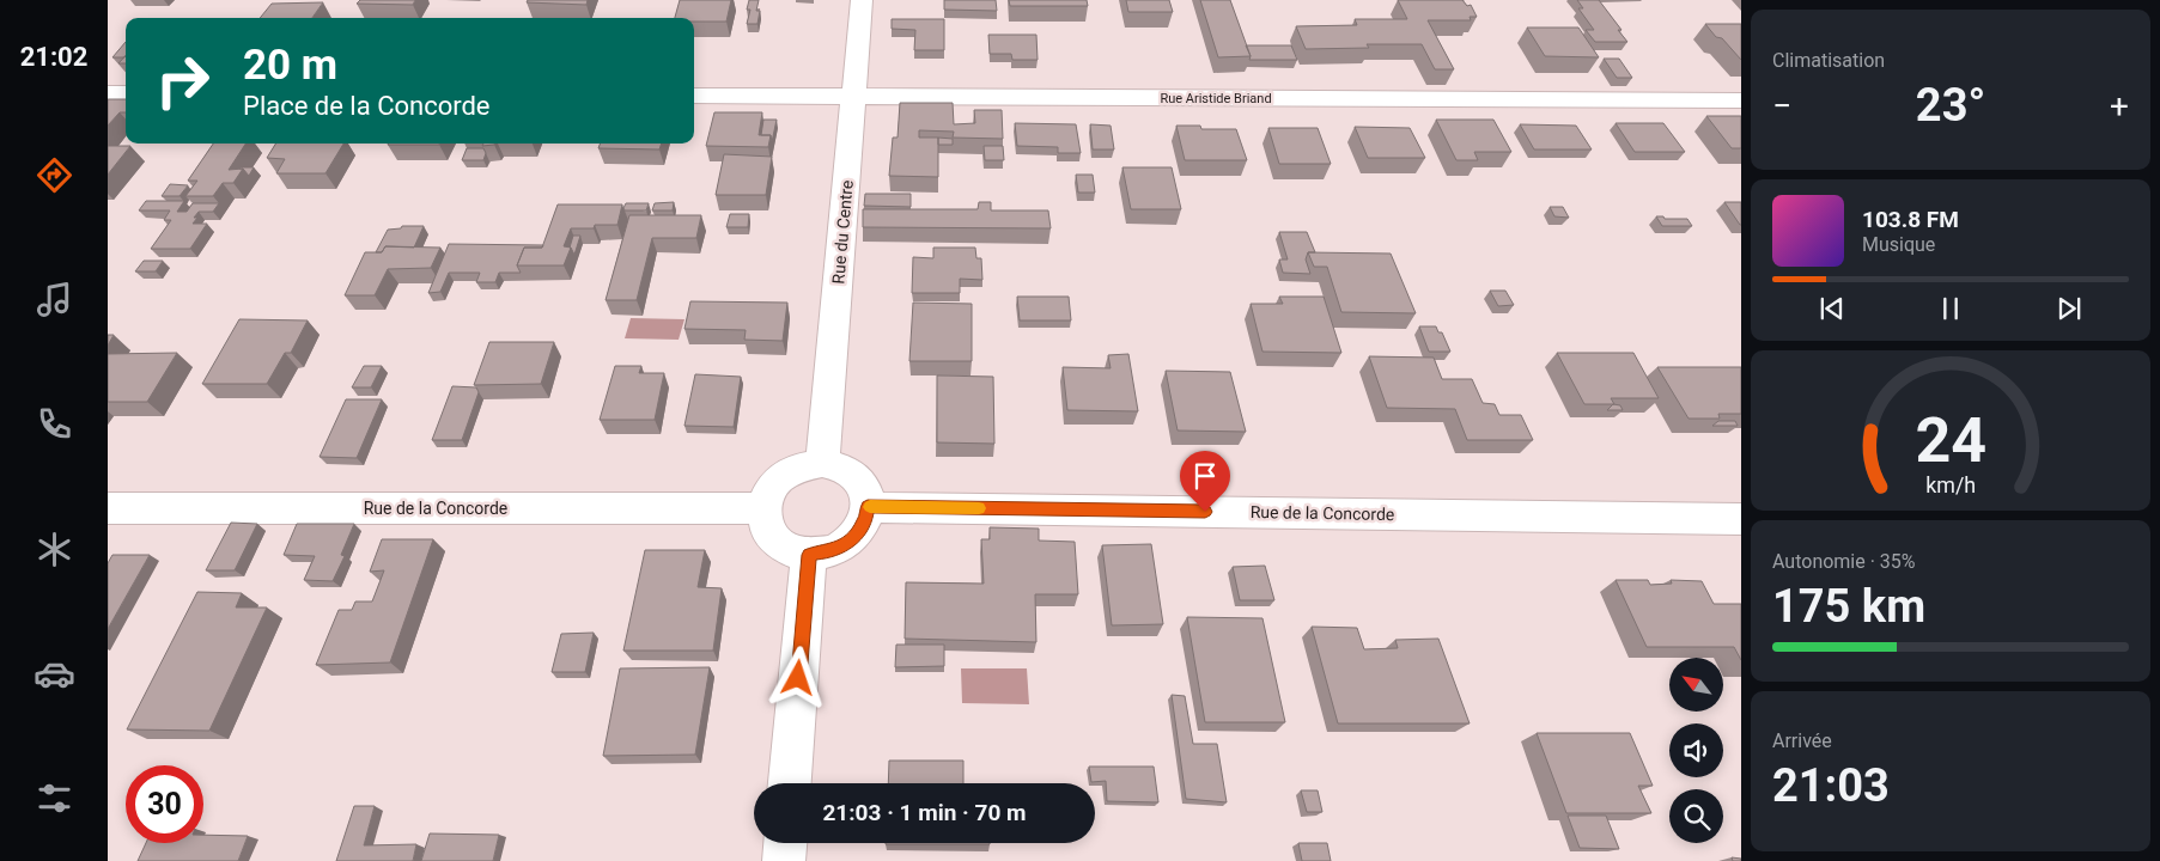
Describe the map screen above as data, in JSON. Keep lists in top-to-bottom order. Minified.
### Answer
{"streets":{"street":["Rue Aristide Briand","Rue du Centre","Rue de la Concorde"]},"crossings":[["Rue Aristide Briand","Rue du Centre"],["Rue du Centre","Rue de la Concorde"]],"north":"top left","page":{"tabs":"21:02","tile":["Climatisation",["Autonomie · 35%","175 km"],["Arrivée","21:03"]],"turn":["20 m","Place de la Concorde"],"heat":["−","23°","+"],"song":["103.8 FM","Musique"],"limit":"30","trip":"21:03 · 1 min · 70 m","gauge":["24","km/h"]}}
